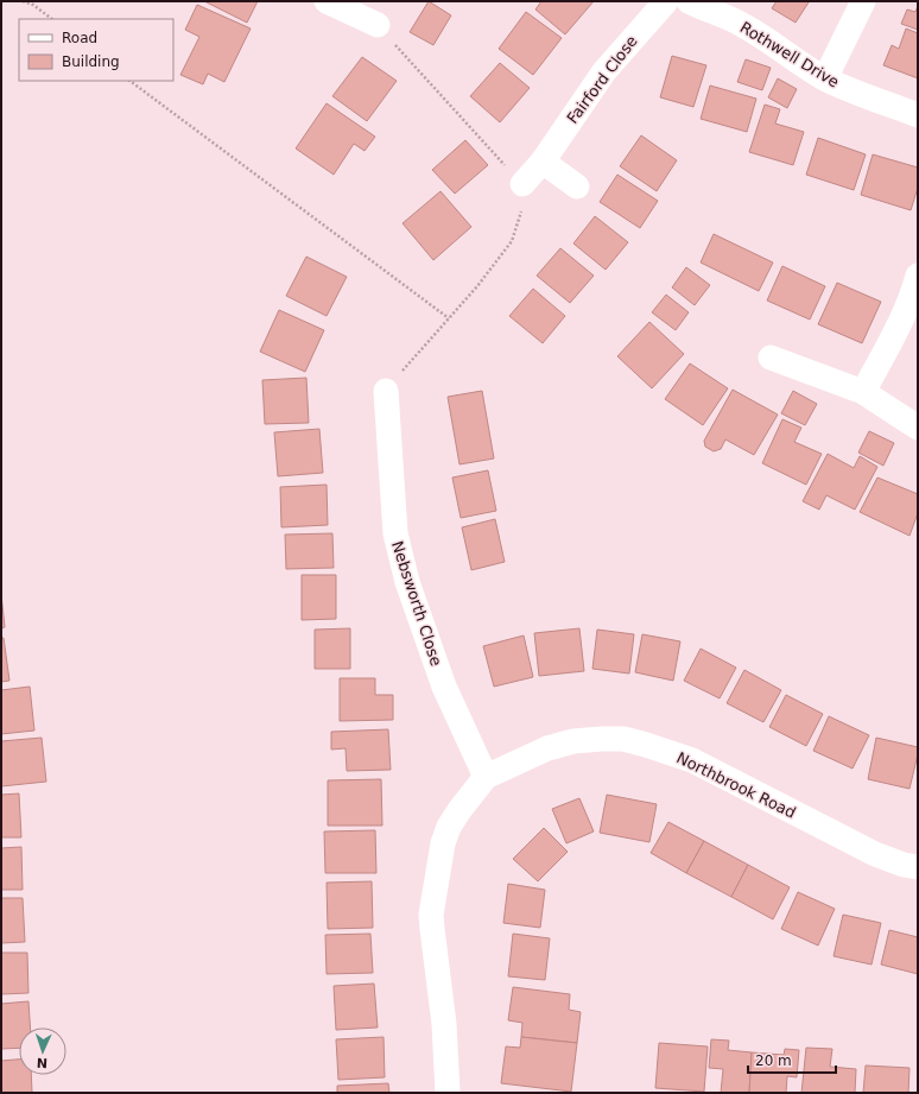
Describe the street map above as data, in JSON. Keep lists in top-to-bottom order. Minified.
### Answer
{"streets":{"street":["Rothwell Drive","Fairford Close","Nebsworth Close","Northbrook Road"]},"crossings":[["Nebsworth Close","Northbrook Road"]],"legend":["Road","Building"],"scale_bar":"20 m","north":"bottom"}
